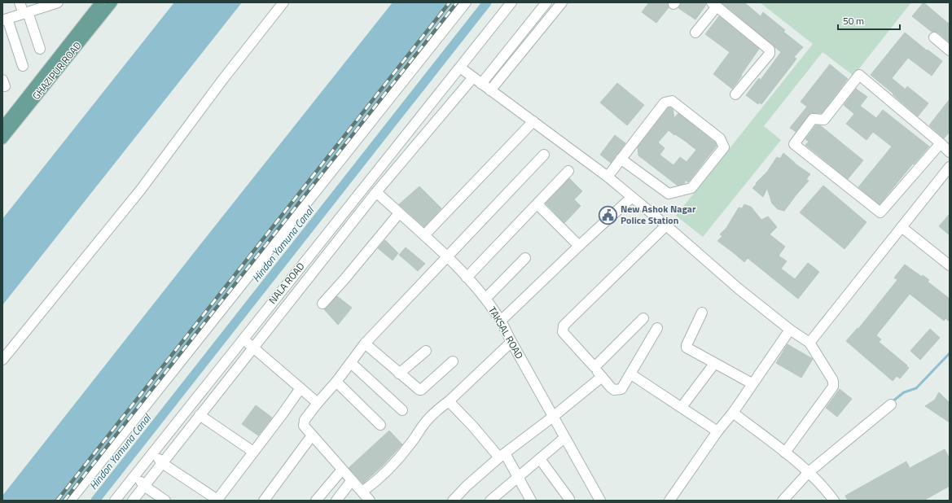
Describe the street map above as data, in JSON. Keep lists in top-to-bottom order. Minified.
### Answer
{"streets":{"main road":["GHAZIPUR ROAD"],"street":["NALA ROAD","TAKSAL ROAD"]},"crossings":[["NALA ROAD","TAKSAL ROAD"]],"water":["Hindon Yamuna Canal"],"places":{"public building":["New Ashok Nagar Police Station"]},"scale_bar":"50 m"}
